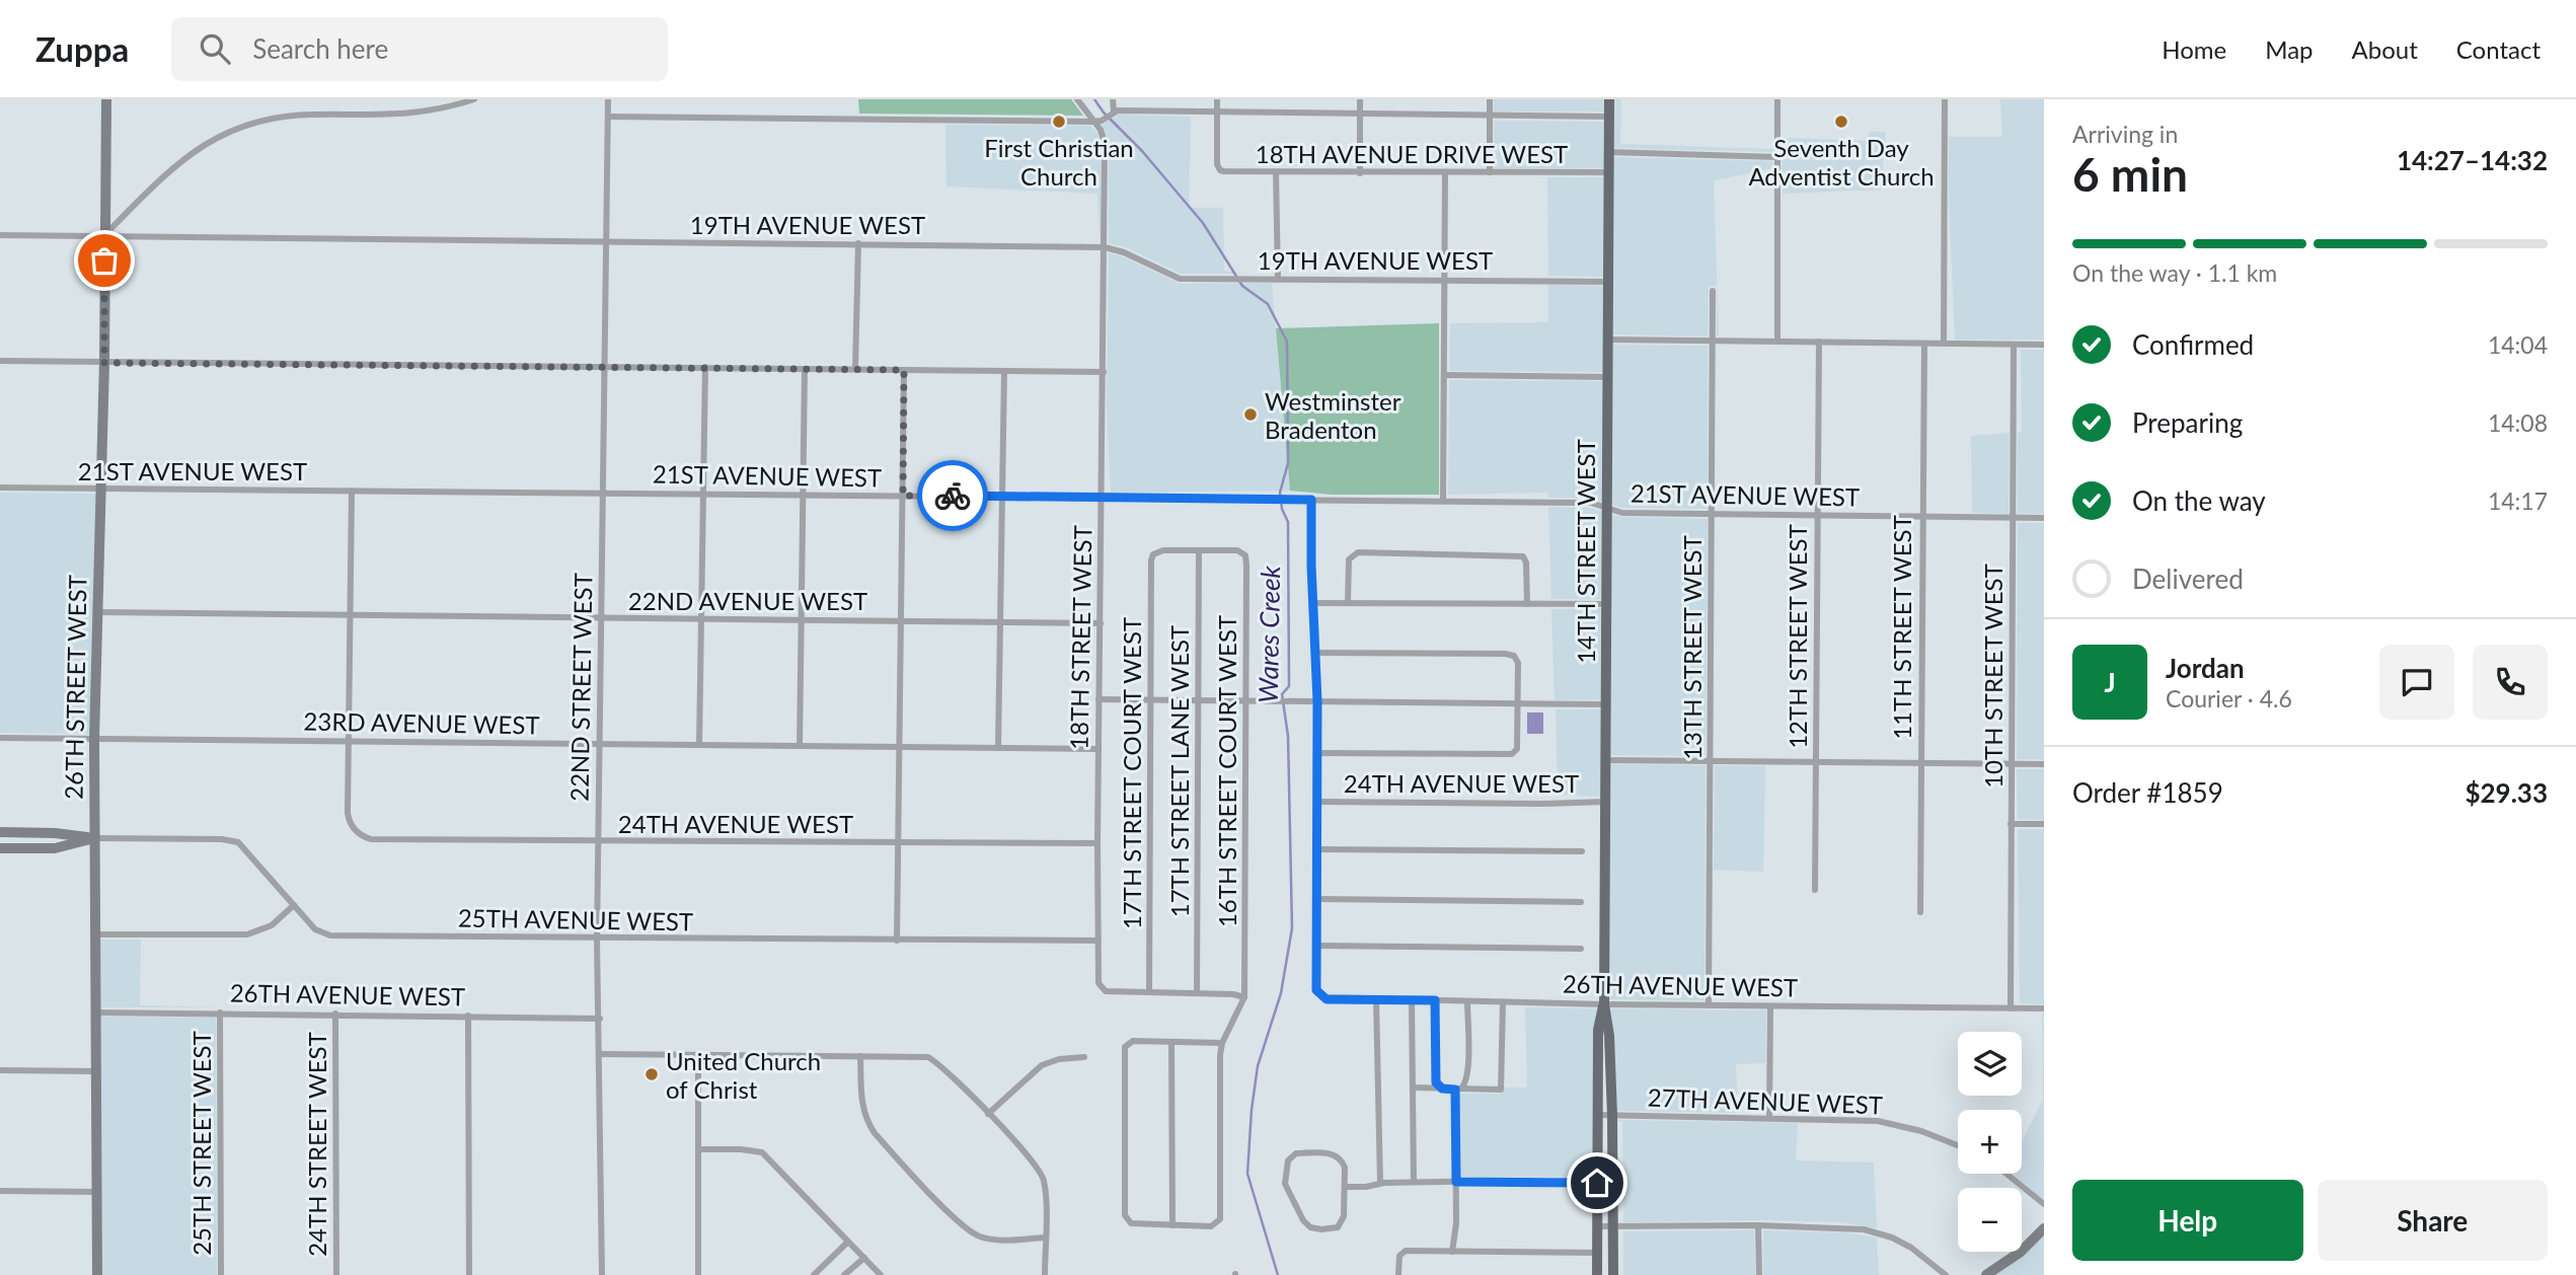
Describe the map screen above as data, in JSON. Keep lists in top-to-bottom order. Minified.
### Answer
{"streets":{"main road":["14TH STREET WEST"],"street":["18TH AVENUE DRIVE WEST","19TH AVENUE WEST","21ST AVENUE WEST","22ND AVENUE WEST","11TH STREET WEST","12TH STREET WEST","18TH STREET WEST","13TH STREET WEST","10TH STREET WEST","26TH STREET WEST","22ND STREET WEST","23RD AVENUE WEST","17TH STREET LANE WEST","16TH STREET COURT WEST","17TH STREET COURT WEST","24TH AVENUE WEST","25TH AVENUE WEST","26TH AVENUE WEST","27TH AVENUE WEST","25TH STREET WEST","24TH STREET WEST"]},"crossings":[["18TH AVENUE DRIVE WEST","14TH STREET WEST"],["19TH AVENUE WEST","14TH STREET WEST"],["19TH AVENUE WEST","18TH STREET WEST"],["19TH AVENUE WEST","26TH STREET WEST"],["19TH AVENUE WEST","22ND STREET WEST"],["21ST AVENUE WEST","14TH STREET WEST"],["21ST AVENUE WEST","11TH STREET WEST"],["21ST AVENUE WEST","12TH STREET WEST"],["21ST AVENUE WEST","18TH STREET WEST"],["21ST AVENUE WEST","13TH STREET WEST"],["21ST AVENUE WEST","10TH STREET WEST"],["21ST AVENUE WEST","26TH STREET WEST"],["21ST AVENUE WEST","22ND STREET WEST"],["14TH STREET WEST","24TH AVENUE WEST"],["14TH STREET WEST","26TH AVENUE WEST"],["14TH STREET WEST","27TH AVENUE WEST"],["22ND AVENUE WEST","18TH STREET WEST"],["22ND AVENUE WEST","26TH STREET WEST"],["22ND AVENUE WEST","22ND STREET WEST"],["18TH STREET WEST","23RD AVENUE WEST"],["18TH STREET WEST","17TH STREET COURT WEST"],["18TH STREET WEST","24TH AVENUE WEST"],["18TH STREET WEST","25TH AVENUE WEST"],["13TH STREET WEST","26TH AVENUE WEST"],["10TH STREET WEST","26TH AVENUE WEST"],["26TH STREET WEST","23RD AVENUE WEST"],["26TH STREET WEST","25TH AVENUE WEST"],["26TH STREET WEST","26TH AVENUE WEST"],["22ND STREET WEST","23RD AVENUE WEST"],["22ND STREET WEST","24TH AVENUE WEST"],["22ND STREET WEST","25TH AVENUE WEST"],["22ND STREET WEST","26TH AVENUE WEST"],["23RD AVENUE WEST","24TH AVENUE WEST"],["17TH STREET LANE WEST","16TH STREET COURT WEST"],["17TH STREET LANE WEST","17TH STREET COURT WEST"],["16TH STREET COURT WEST","17TH STREET COURT WEST"],["26TH AVENUE WEST","25TH STREET WEST"],["26TH AVENUE WEST","24TH STREET WEST"]],"water":["Wares Creek"],"places":["First Christian Church","Seventh Day Adventist Church","Westminster Bradenton","United Church of Christ"],"page":{"header":"Zuppa","search":"Search here","nav":["Home","Map","About","Contact"],"heading":["6 min","Arriving in","14:27–14:32"],"panel":["Jordan","Courier · 4.6","Order #1859","$29.33"],"bar":"On the way · 1.1 km","list":[["Confirmed","14:04"],["Preparing","14:08"],["On the way","14:17"],"Delivered"],"round":"J","map_buttons":["+","−"],"buttons":["Help","Share"]}}
